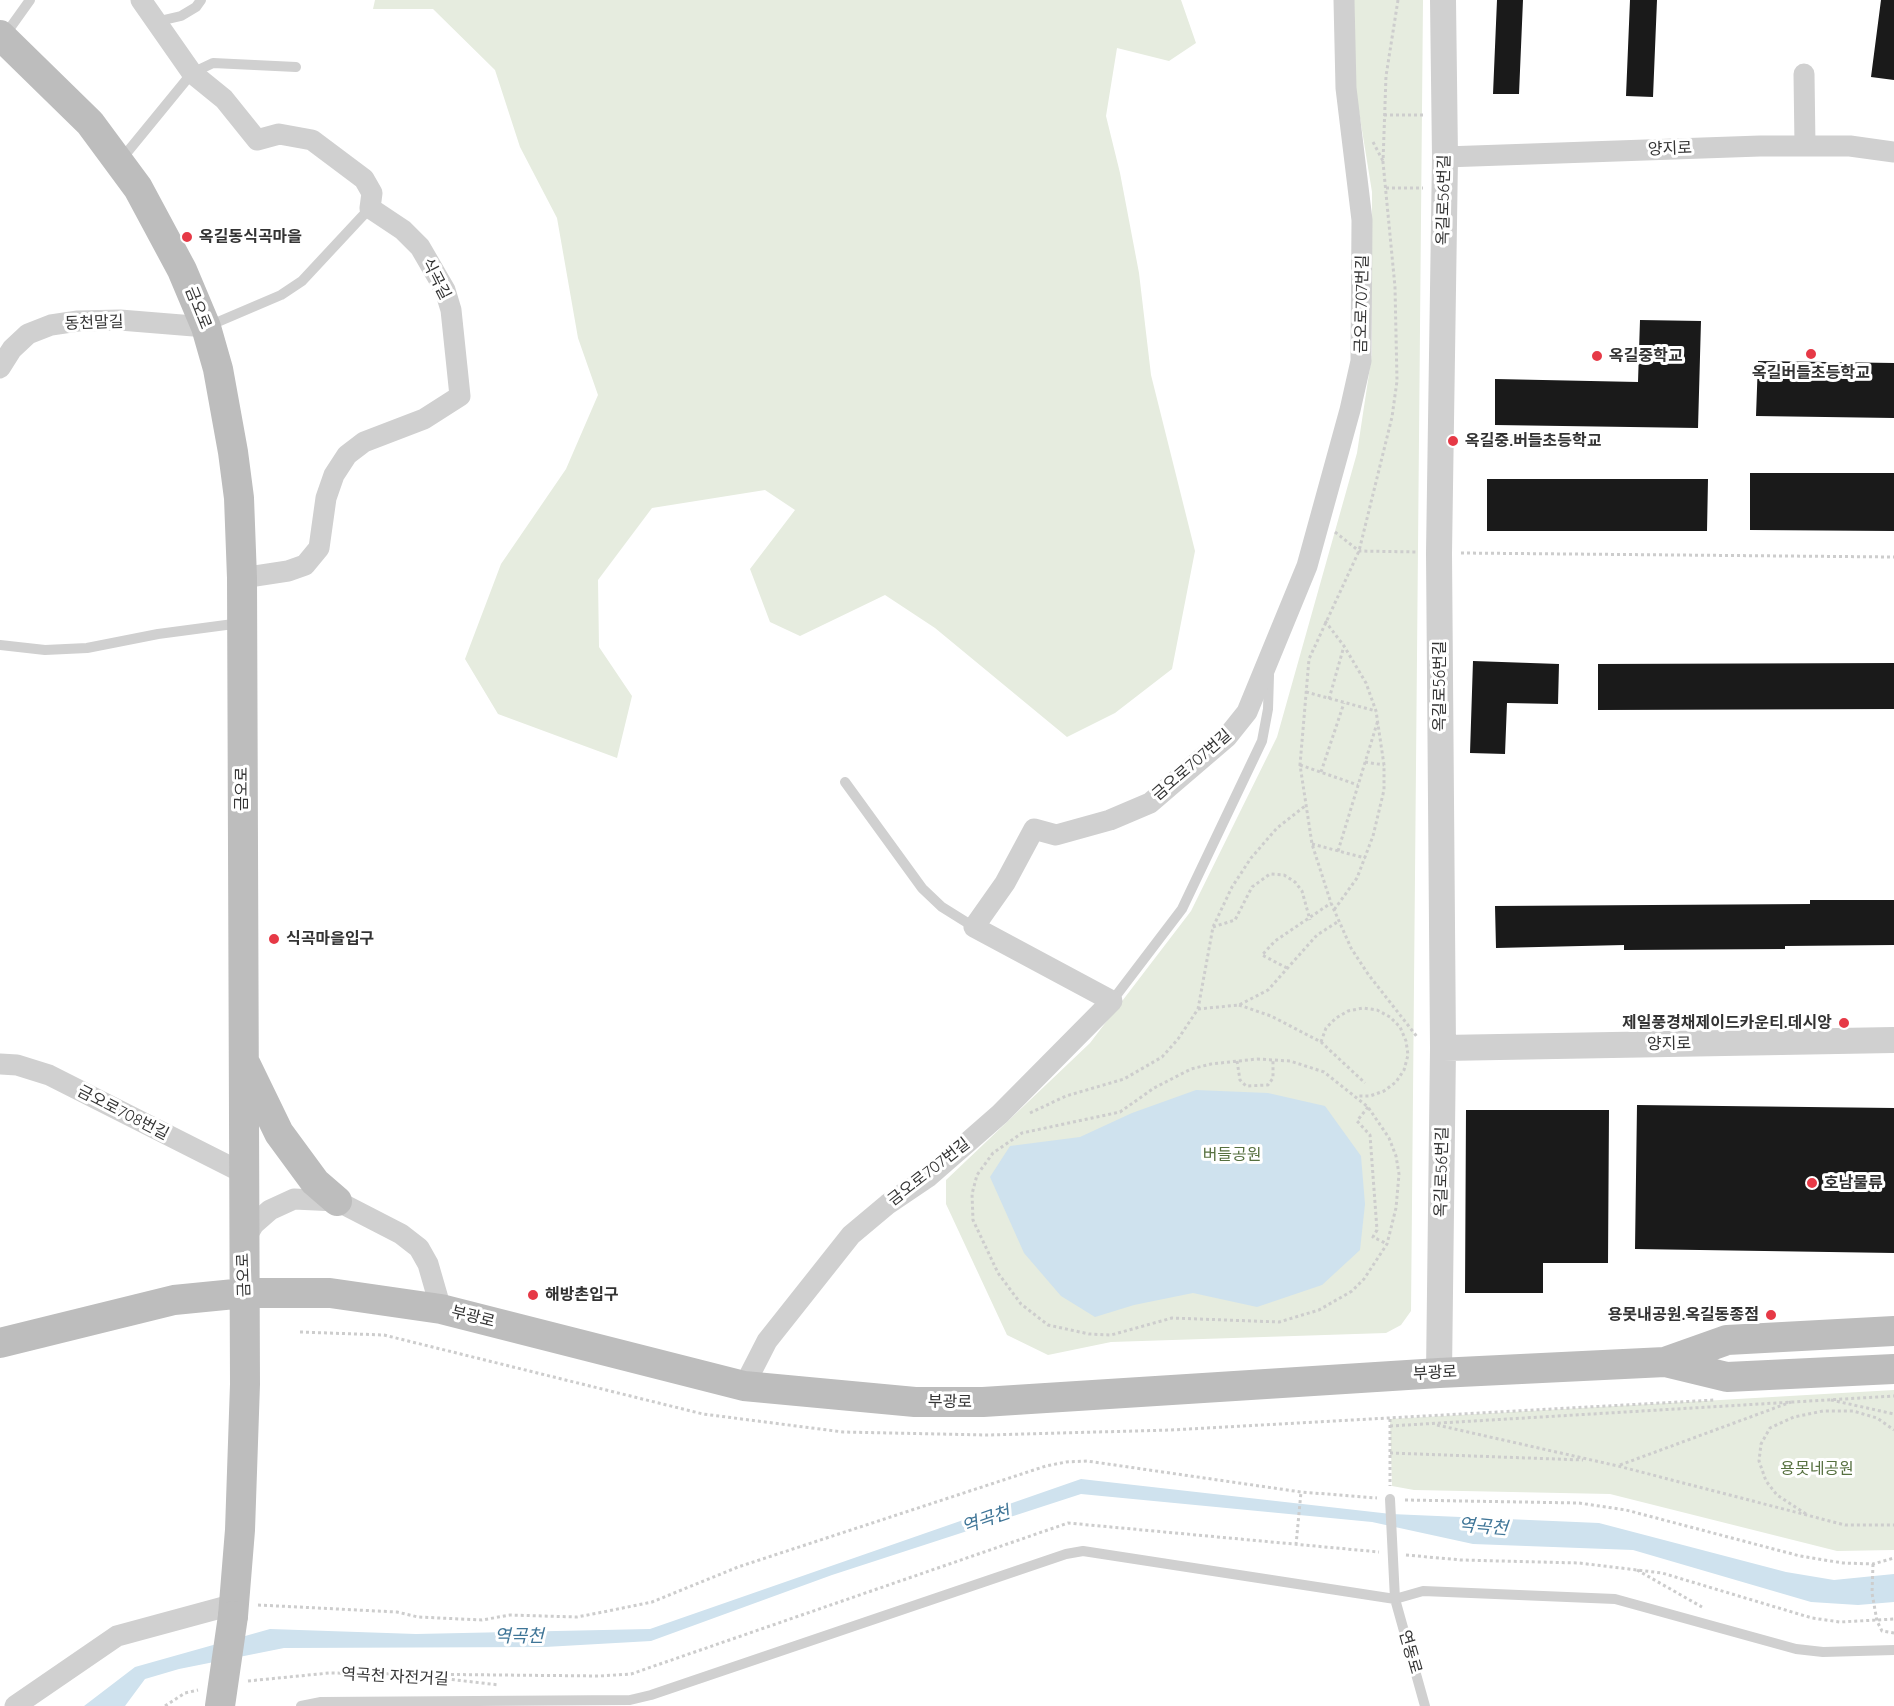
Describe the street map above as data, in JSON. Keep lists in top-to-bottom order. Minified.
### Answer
{"streets":{"main road":["금오로","부광로"],"street":["양지로","옥길로56번길","식곡길","금오로707번길","동천말길","금오로708번길"],"lane":["연동로"],"path":["역곡천 자전거길"]},"crossings":[["양지로","옥길로56번길"],["옥길로56번길","부광로"],["식곡길","금오로"],["금오로707번길","부광로"],["금오로","동천말길"],["금오로","금오로708번길"],["금오로","부광로"]],"water":["역곡천"],"parks":["버들공원","용못네공원"],"places":["옥길동식곡마을","옥길버들초등학교","옥길중학교","옥길중.버들초등학교","식곡마을입구","제일풍경채제이드카운티.데시앙","호남물류","해방촌입구","용못내공원.옥길동종점"]}
